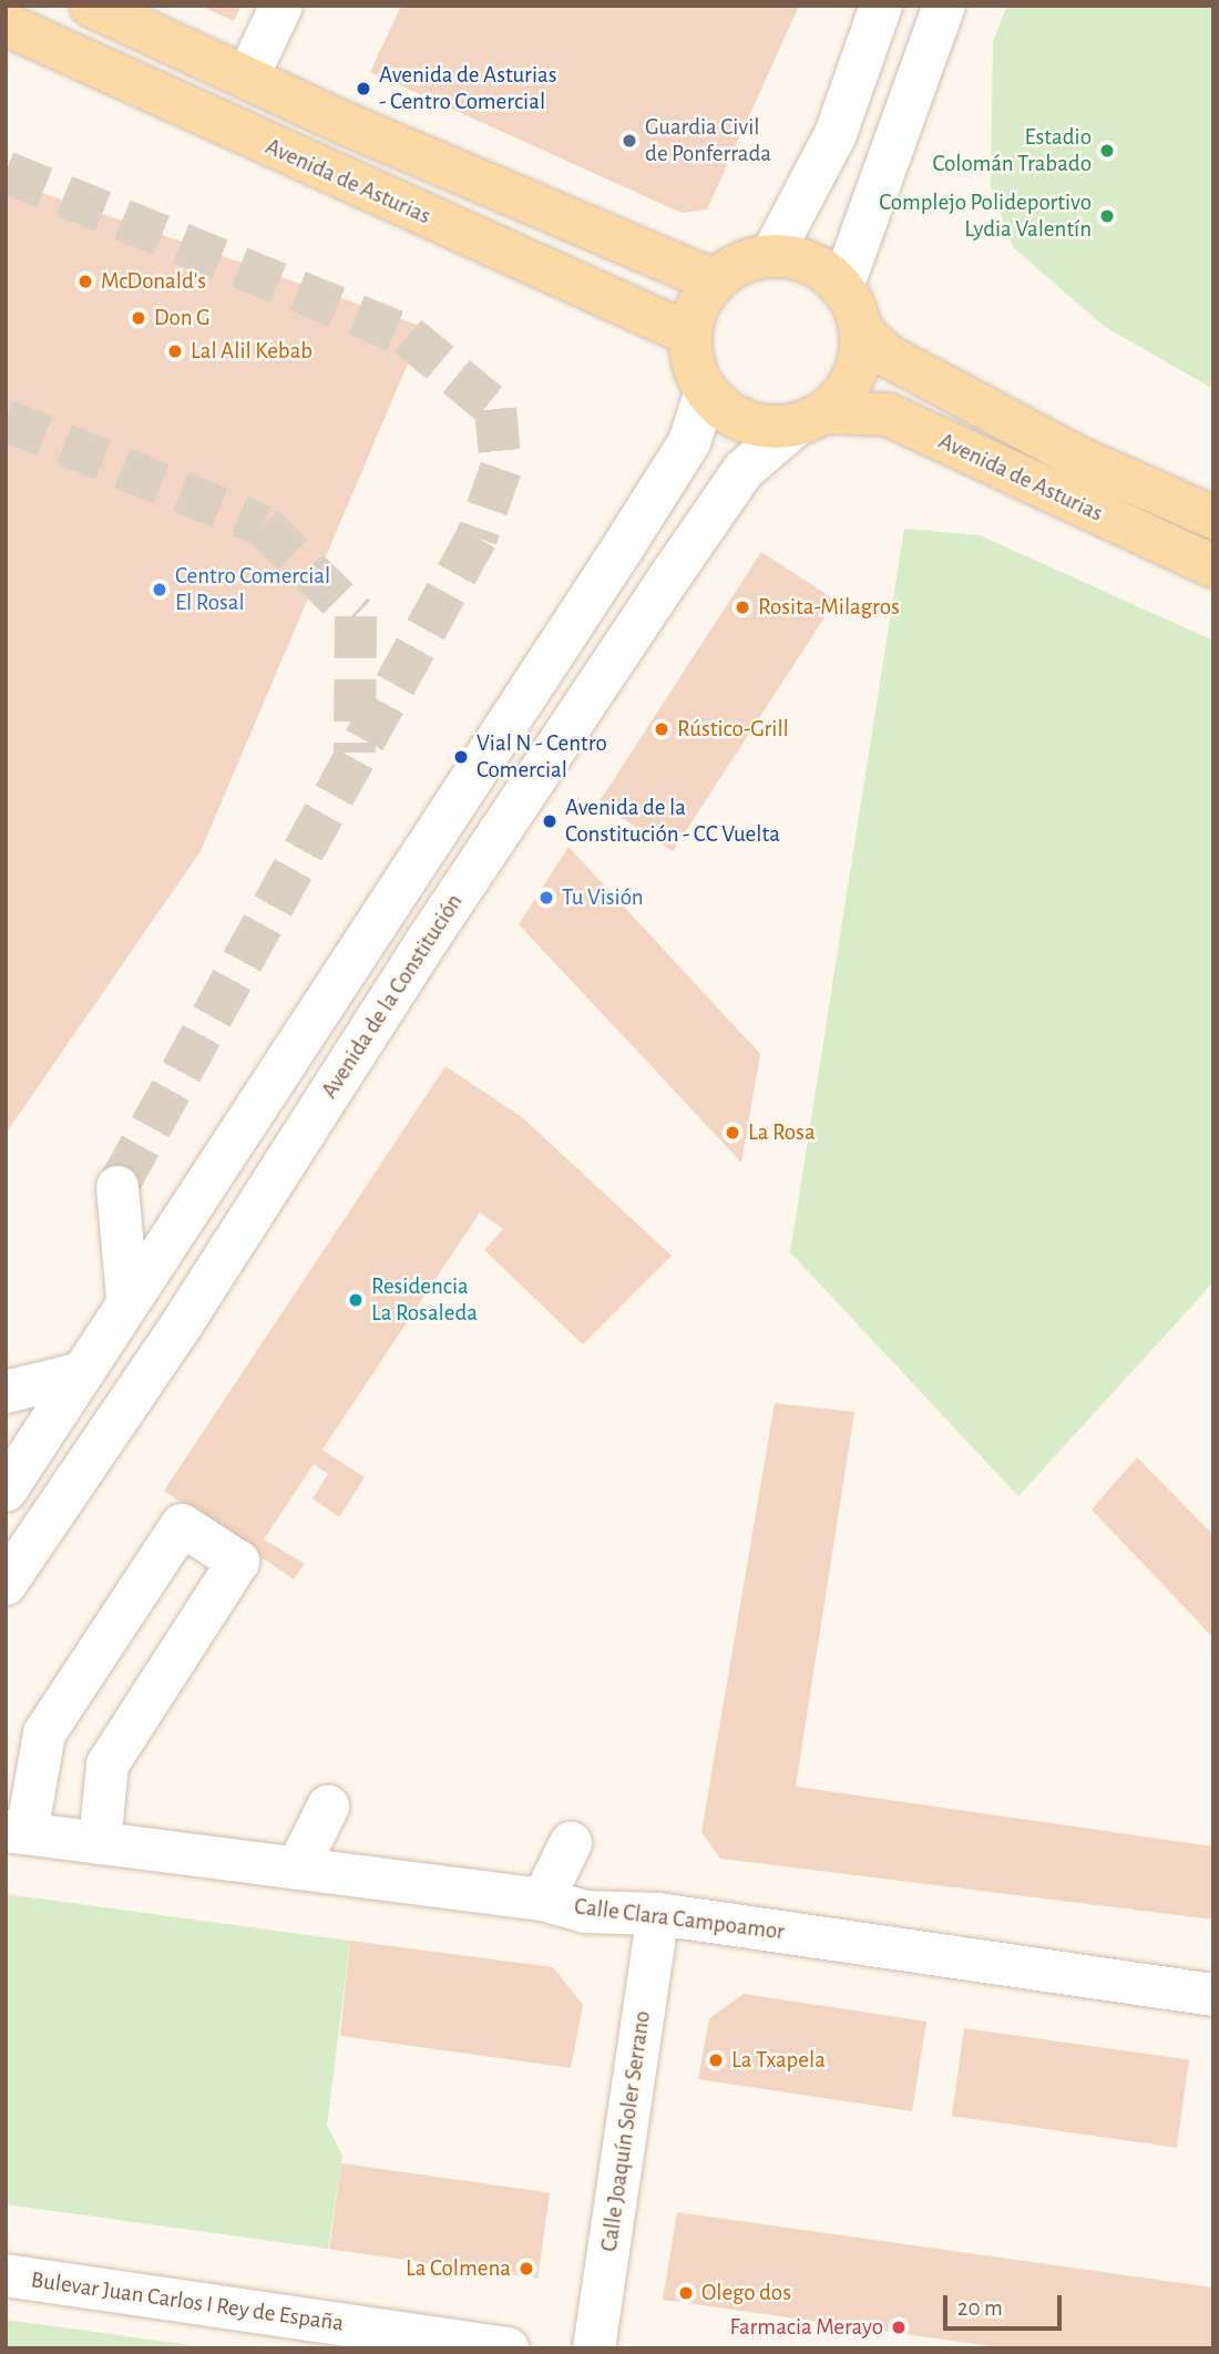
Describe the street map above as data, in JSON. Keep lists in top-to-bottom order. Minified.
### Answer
{"streets":{"main road":["Avenida de Asturias"],"street":["Avenida de la Constitución","Calle Clara Campoamor","Calle Joaquín Soler Serrano","Bulevar Juan Carlos I Rey de España"]},"crossings":[["Avenida de Asturias","Avenida de la Constitución"],["Calle Clara Campoamor","Calle Joaquín Soler Serrano"]],"places":["Avenida de Asturias - Centro Comercial","Guardia Civil de Ponferrada","Estadio Colomán Trabado","Complejo Polideportivo Lydia Valentín","McDonald's","Don G","Lal Alil Kebab","Centro Comercial El Rosal","Rosita-Milagros","Rústico-Grill","Vial N - Centro Comercial","Avenida de la Constitución - CC Vuelta","Tu Visión","La Rosa","Residencia La Rosaleda","La Txapela","La Colmena","Olego dos","Farmacia Merayo"],"scale_bar":"20 m"}
